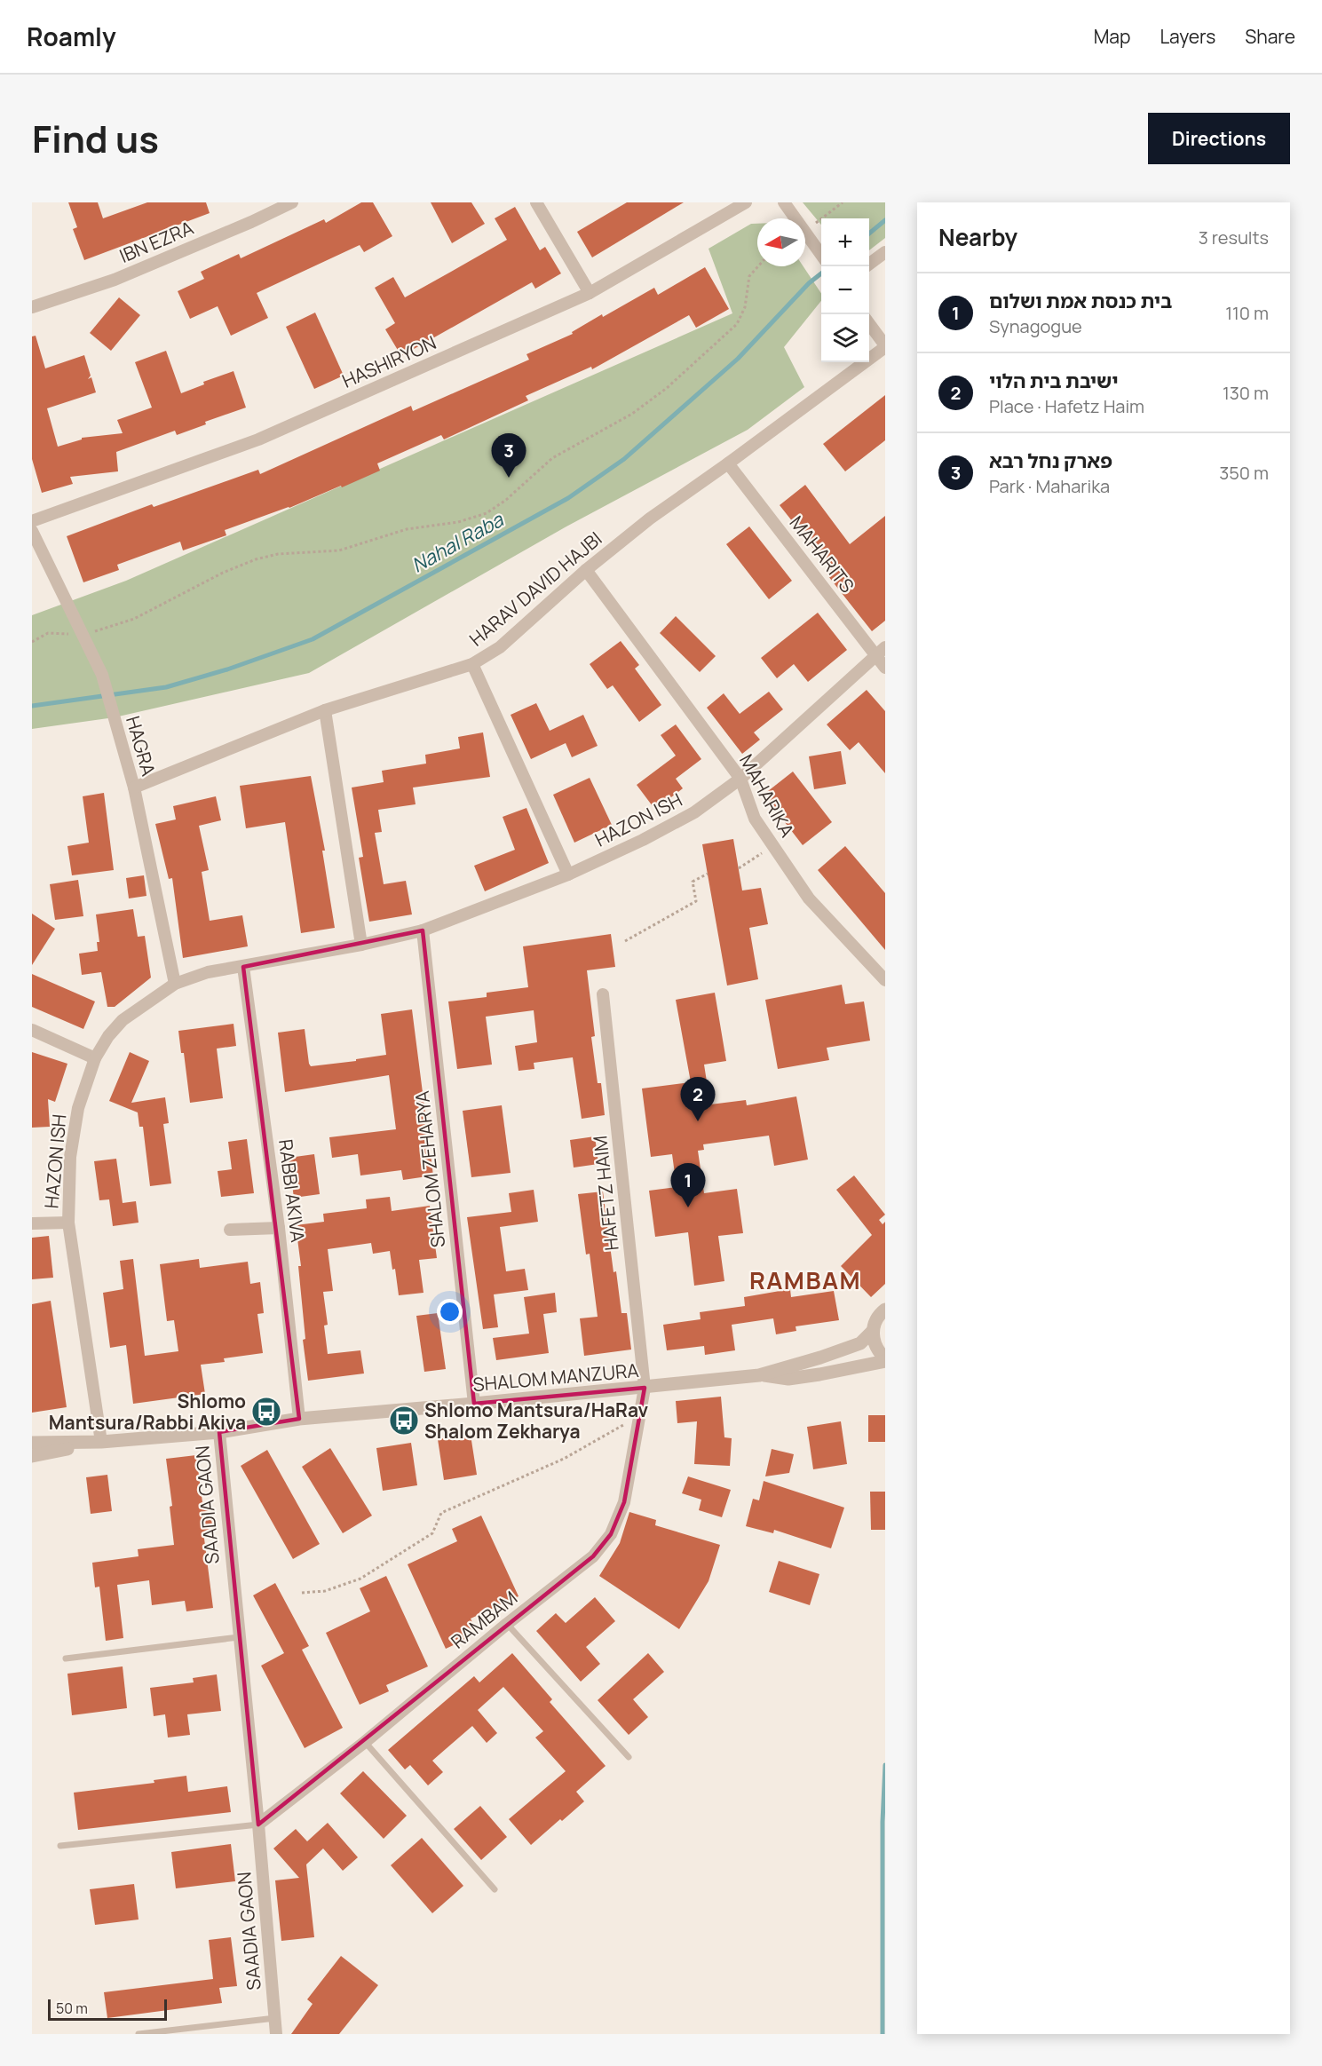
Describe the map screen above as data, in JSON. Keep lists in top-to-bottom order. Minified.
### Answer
{"streets":{"street":["IBN EZRA","HASHIRYON","MAHARITS","HARAV DAVID HAJBI","HAGRA","MAHARIKA","HAZON ISH","SHALOM ZEHARYA","RABBI AKIVA","HAFETZ HAIM","SHALOM MANZURA","SAADIA GAON","RAMBAM"]},"crossings":[["MAHARITS","HARAV DAVID HAJBI"],["MAHARITS","HAZON ISH"],["HARAV DAVID HAJBI","HAGRA"],["HARAV DAVID HAJBI","MAHARIKA"],["HAGRA","HAZON ISH"],["MAHARIKA","HAZON ISH"],["HAZON ISH","SHALOM ZEHARYA"],["HAZON ISH","RABBI AKIVA"],["HAZON ISH","SHALOM MANZURA"],["SHALOM ZEHARYA","SHALOM MANZURA"],["RABBI AKIVA","SHALOM MANZURA"],["HAFETZ HAIM","SHALOM MANZURA"],["HAFETZ HAIM","RAMBAM"],["SHALOM MANZURA","SAADIA GAON"],["SHALOM MANZURA","RAMBAM"],["SAADIA GAON","RAMBAM"]],"districts":["RAMBAM"],"water":["Nahal Raba"],"places":{"bus stop":["Shlomo Mantsura/Rabbi Akiva","Shlomo Mantsura/HaRav Shalom Zekharya"]},"scale_bar":"50 m","north":"left","page":{"header":"Roamly","nav":["Map","Layers","Share"],"title":"Find us","buttons":"Directions","heading":["Nearby","3 results"],"map_buttons":["+","−"],"list":[{"mark":"1","name":"בית כנסת אמת ושלום","note":"Synagogue","value":"110 m"},{"mark":"2","name":"ישיבת בית הלוי","note":"Place · Hafetz Haim","value":"130 m"},{"mark":"3","name":"פארק נחל רבא","note":"Park · Maharika","value":"350 m"}],"pins":["3","2","1"],"scale":"50 m"}}
